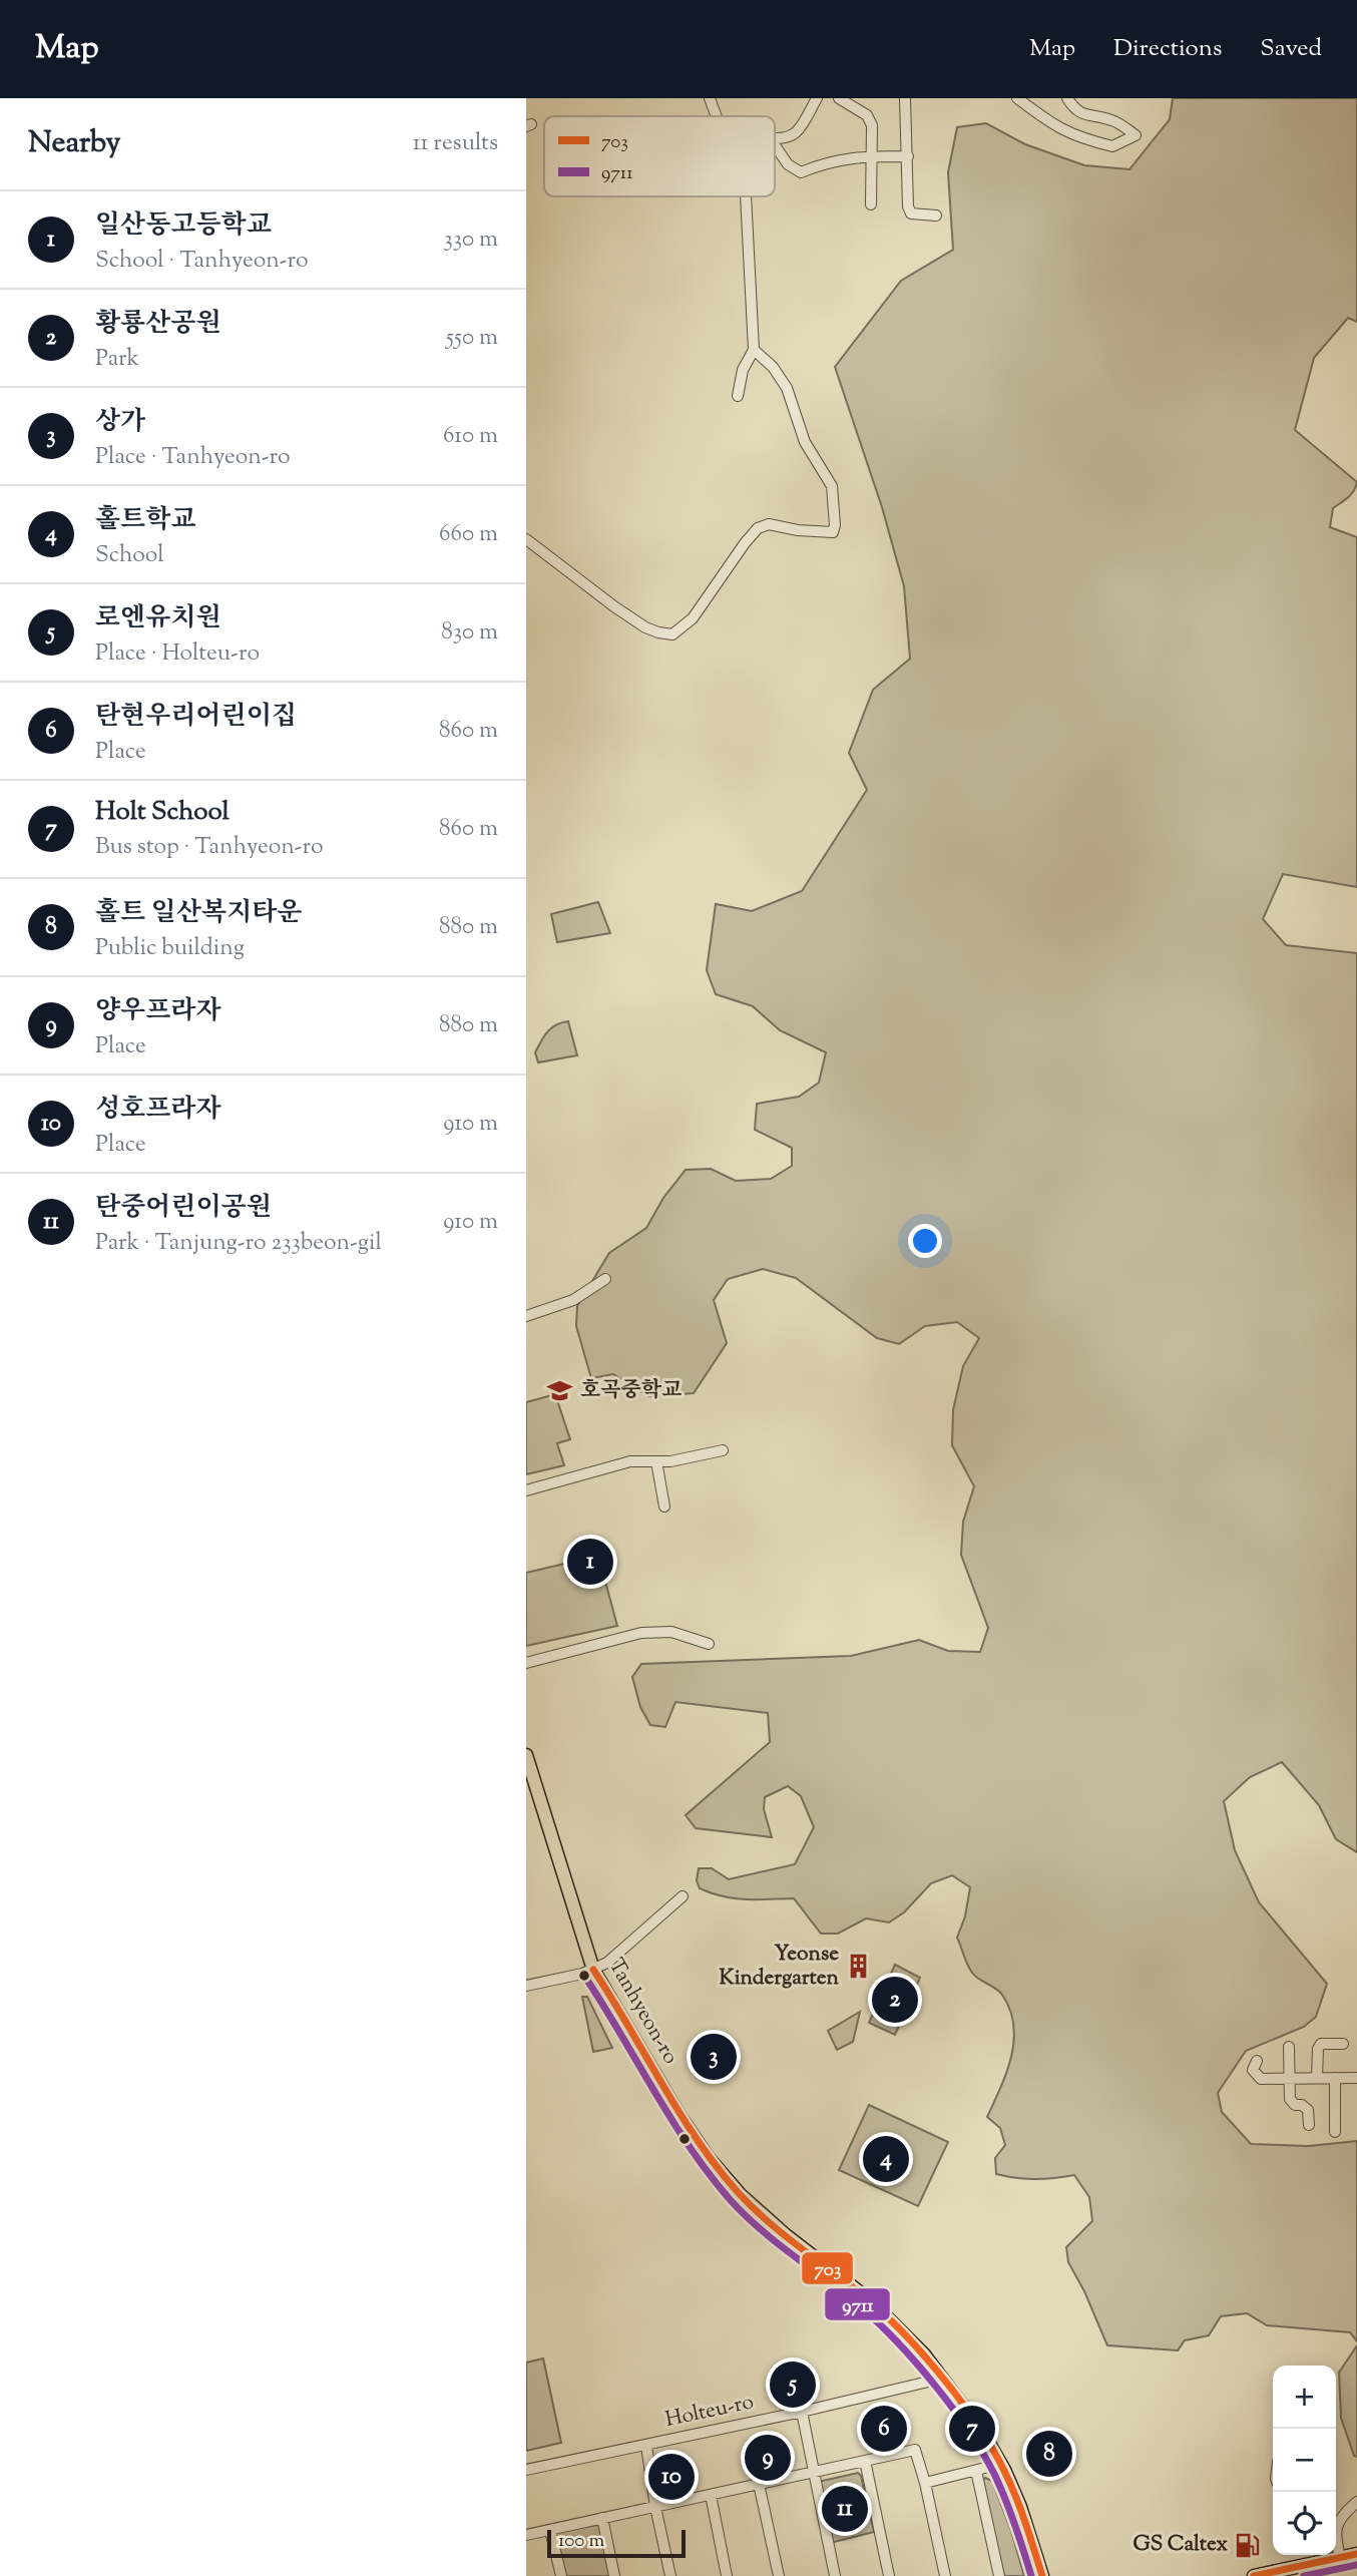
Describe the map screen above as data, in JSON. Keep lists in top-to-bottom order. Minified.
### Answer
{"streets":{"main road":["Tanhyeon-ro"],"street":["Holteu-ro"]},"crossings":[["Tanhyeon-ro","Holteu-ro"]],"places":{"school or university":["호곡중학교"],"building":["Yeonse Kindergarten"],"fuel station":["GS Caltex"]},"lines":["transit line 703","transit line 9711"],"legend":["703","9711"],"scale_bar":"100 m","page":{"header":"Map","nav":["Map","Directions","Saved"],"heading":["Nearby","11 results"],"list":[{"mark":"1","name":"일산동고등학교","note":"School · Tanhyeon-ro","value":"330 m"},{"mark":"2","name":"황룡산공원","note":"Park","value":"550 m"},{"mark":"3","name":"상가","note":"Place · Tanhyeon-ro","value":"610 m"},{"mark":"4","name":"홀트학교","note":"School","value":"660 m"},{"mark":"5","name":"로엔유치원","note":"Place · Holteu-ro","value":"830 m"},{"mark":"6","name":"탄현우리어린이집","note":"Place","value":"860 m"},{"mark":"7","name":"Holt School","note":"Bus stop · Tanhyeon-ro","value":"860 m"},{"mark":"8","name":"홀트 일산복지타운","note":"Public building","value":"880 m"},{"mark":"9","name":"양우프라자","note":"Place","value":"880 m"},{"mark":"10","name":"성호프라자","note":"Place","value":"910 m"},{"mark":"11","name":"탄중어린이공원","note":"Park · Tanjung-ro 233beon-gil","value":"910 m"}],"pins":["1","2","3","4","5","6","7","8","9","10","11"],"map_buttons":["+","−"],"scale":"100 m"}}
